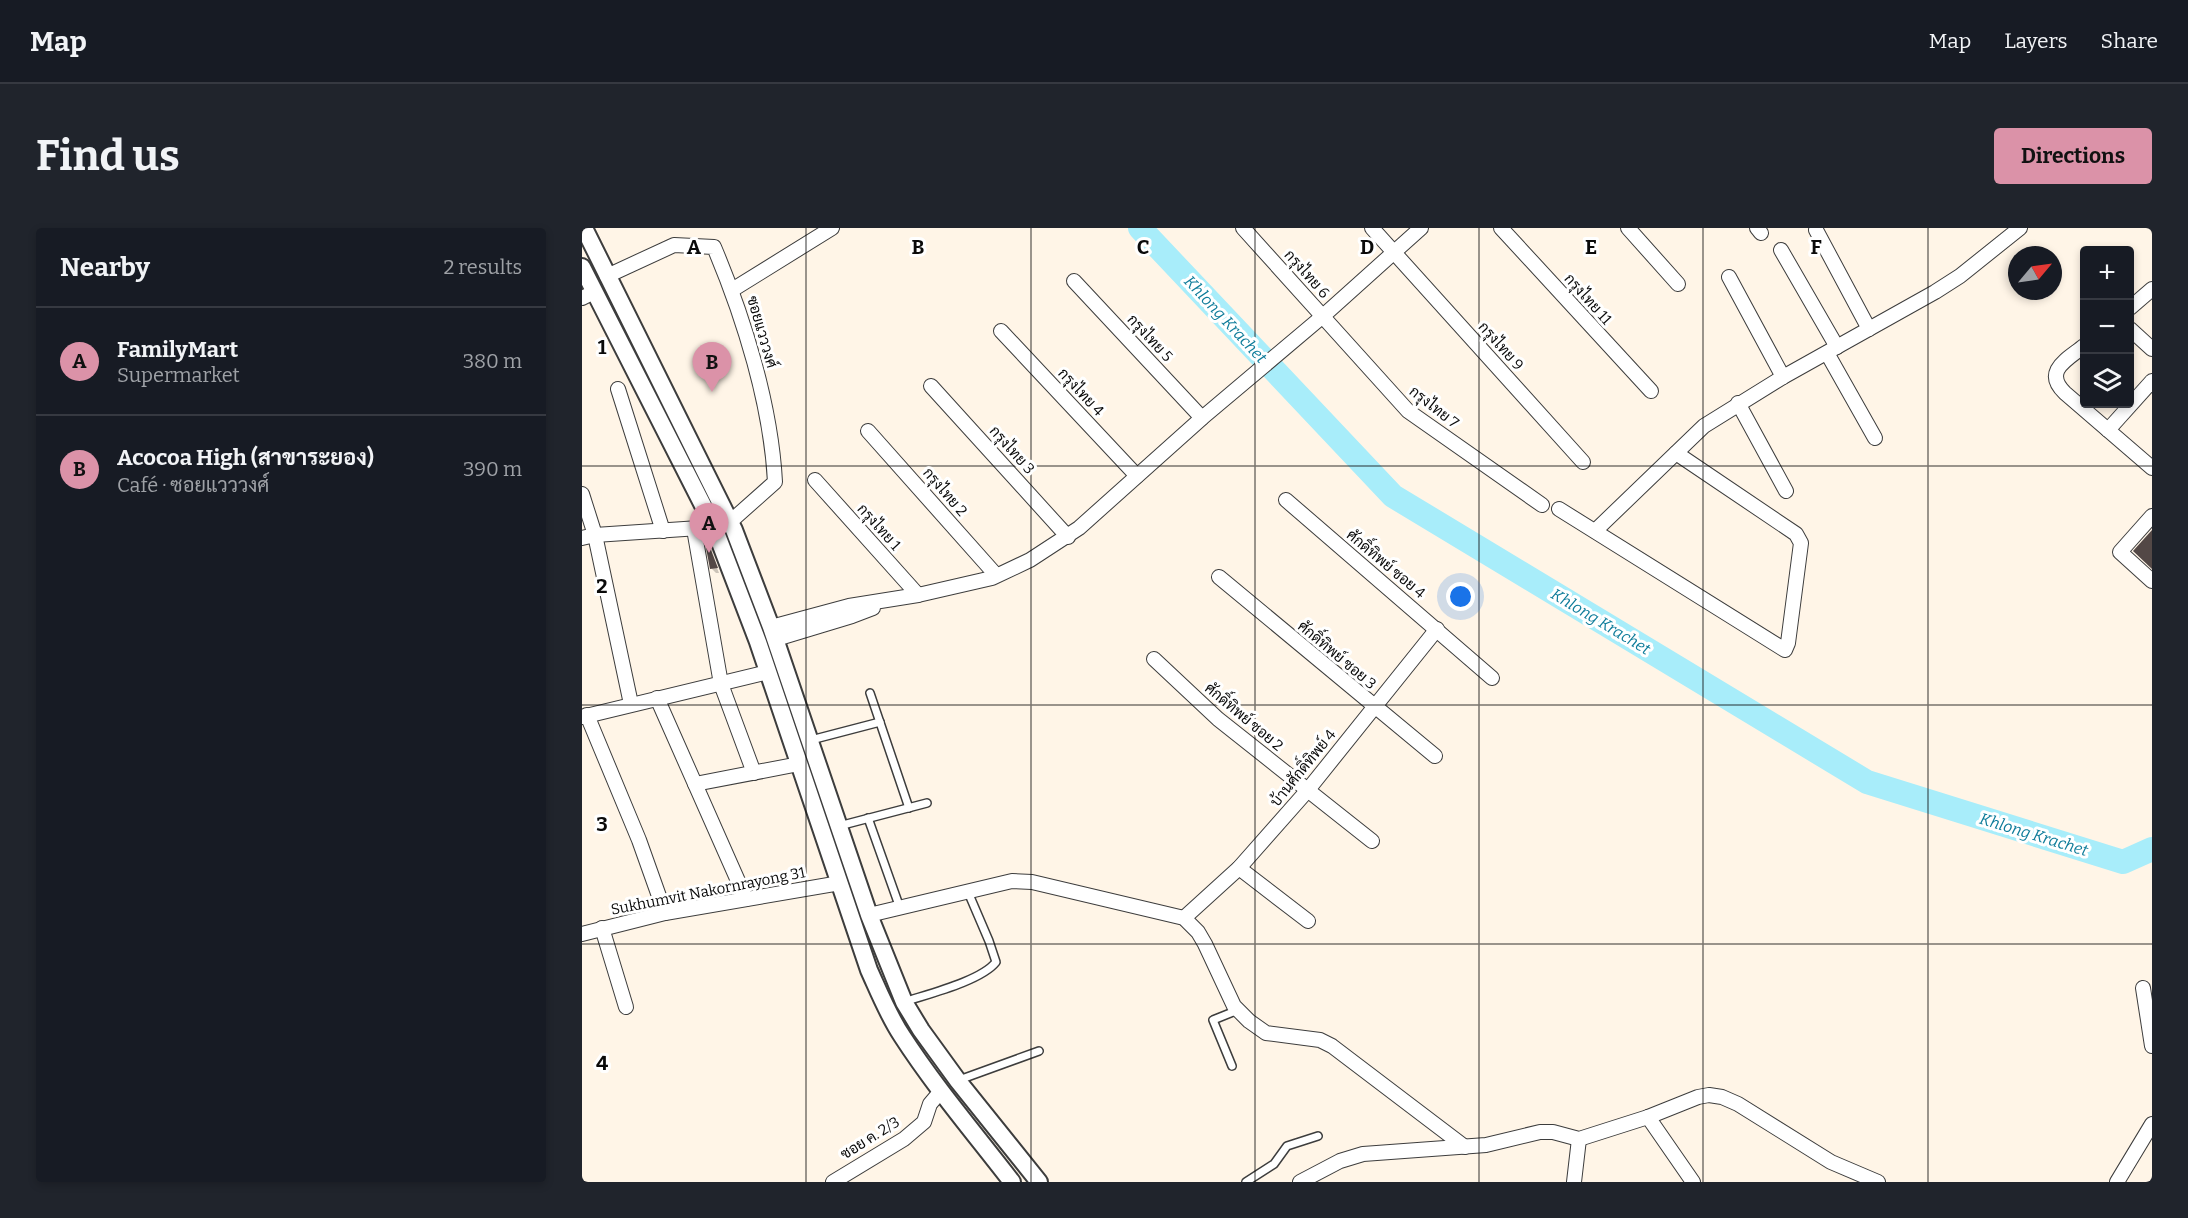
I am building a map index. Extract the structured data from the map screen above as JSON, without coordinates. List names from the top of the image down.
{
  "streets": {
    "street": [
      "กรุงไทย 6",
      "กรุงไทย 11",
      "ซอยแวววงศ์",
      "กรุงไทย 5",
      "กรุงไทย 9",
      "กรุงไทย 4",
      "กรุงไทย 7",
      "กรุงไทย 3",
      "กรุงไทย 2",
      "กรุงไทย 1",
      "ศักดิ์ทิพย์ ซอย 4",
      "ศักดิ์ทิพย์ ซอย 3",
      "ศักดิ์ทิพย์ ซอย 2",
      "บ้านศักดิ์ทิพย์ 4",
      "Sukhumvit Nakornrayong 31",
      "ซอย ค. 2/3"
    ]
  },
  "crossings": [
    ["กรุงไทย 6", "กรุงไทย 7"],
    ["ศักดิ์ทิพย์ ซอย 4", "บ้านศักดิ์ทิพย์ 4"],
    ["ศักดิ์ทิพย์ ซอย 3", "บ้านศักดิ์ทิพย์ 4"],
    ["ศักดิ์ทิพย์ ซอย 2", "บ้านศักดิ์ทิพย์ 4"]
  ],
  "water": ["Khlong Krachet"],
  "north": "top right",
  "page": {
    "header": "Map",
    "nav": ["Map", "Layers", "Share"],
    "buttons": "Directions",
    "title": "Find us",
    "heading": ["Nearby", "2 results"],
    "map_buttons": ["+", "−"],
    "list": [
      {
        "mark": "A",
        "name": "FamilyMart",
        "note": "Supermarket",
        "value": "380 m"
      },
      {
        "mark": "B",
        "name": "Acocoa High (สาขาระยอง)",
        "note": "Café · ซอยแวววงศ์",
        "value": "390 m"
      }
    ],
    "pins": ["B", "A"]
  },
  "grid": {
    "columns": [
      "A",
      "B",
      "C",
      "D",
      "E",
      "F"
    ],
    "rows": [
      "1",
      "2",
      "3",
      "4"
    ]
  }
}
